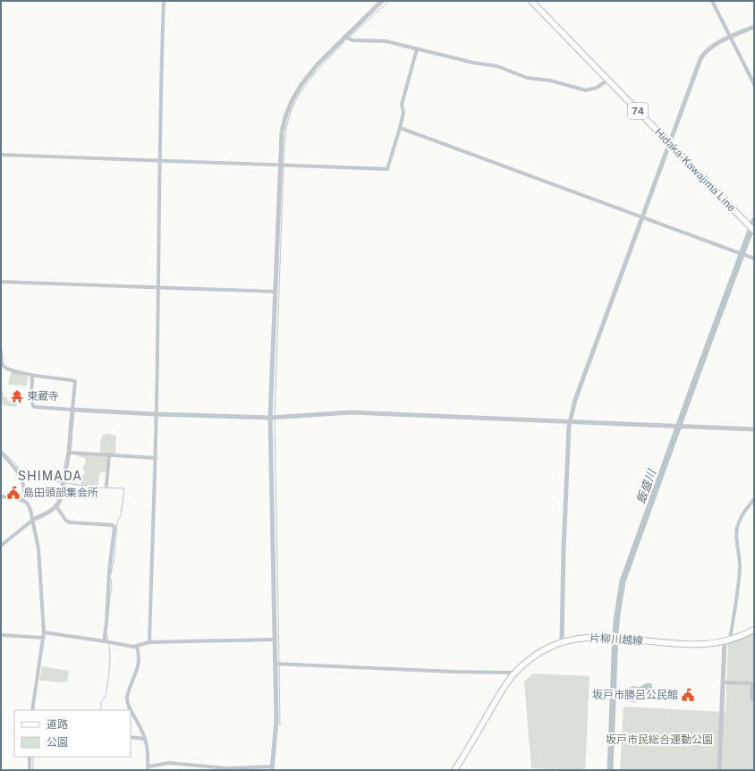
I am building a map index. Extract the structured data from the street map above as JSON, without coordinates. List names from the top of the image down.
{
  "streets": {
    "main road": ["74", "Hidaka-Kawajima Line", "片柳川越線"]
  },
  "districts": ["SHIMADA"],
  "water": ["飯盛川"],
  "parks": ["坂戸市民総合運動公園"],
  "places": {
    "temple": ["東蔵寺"],
    "public building": ["島田頭部集会所", "坂戸市勝呂公民館"]
  },
  "legend": ["道路", "公園"]
}
